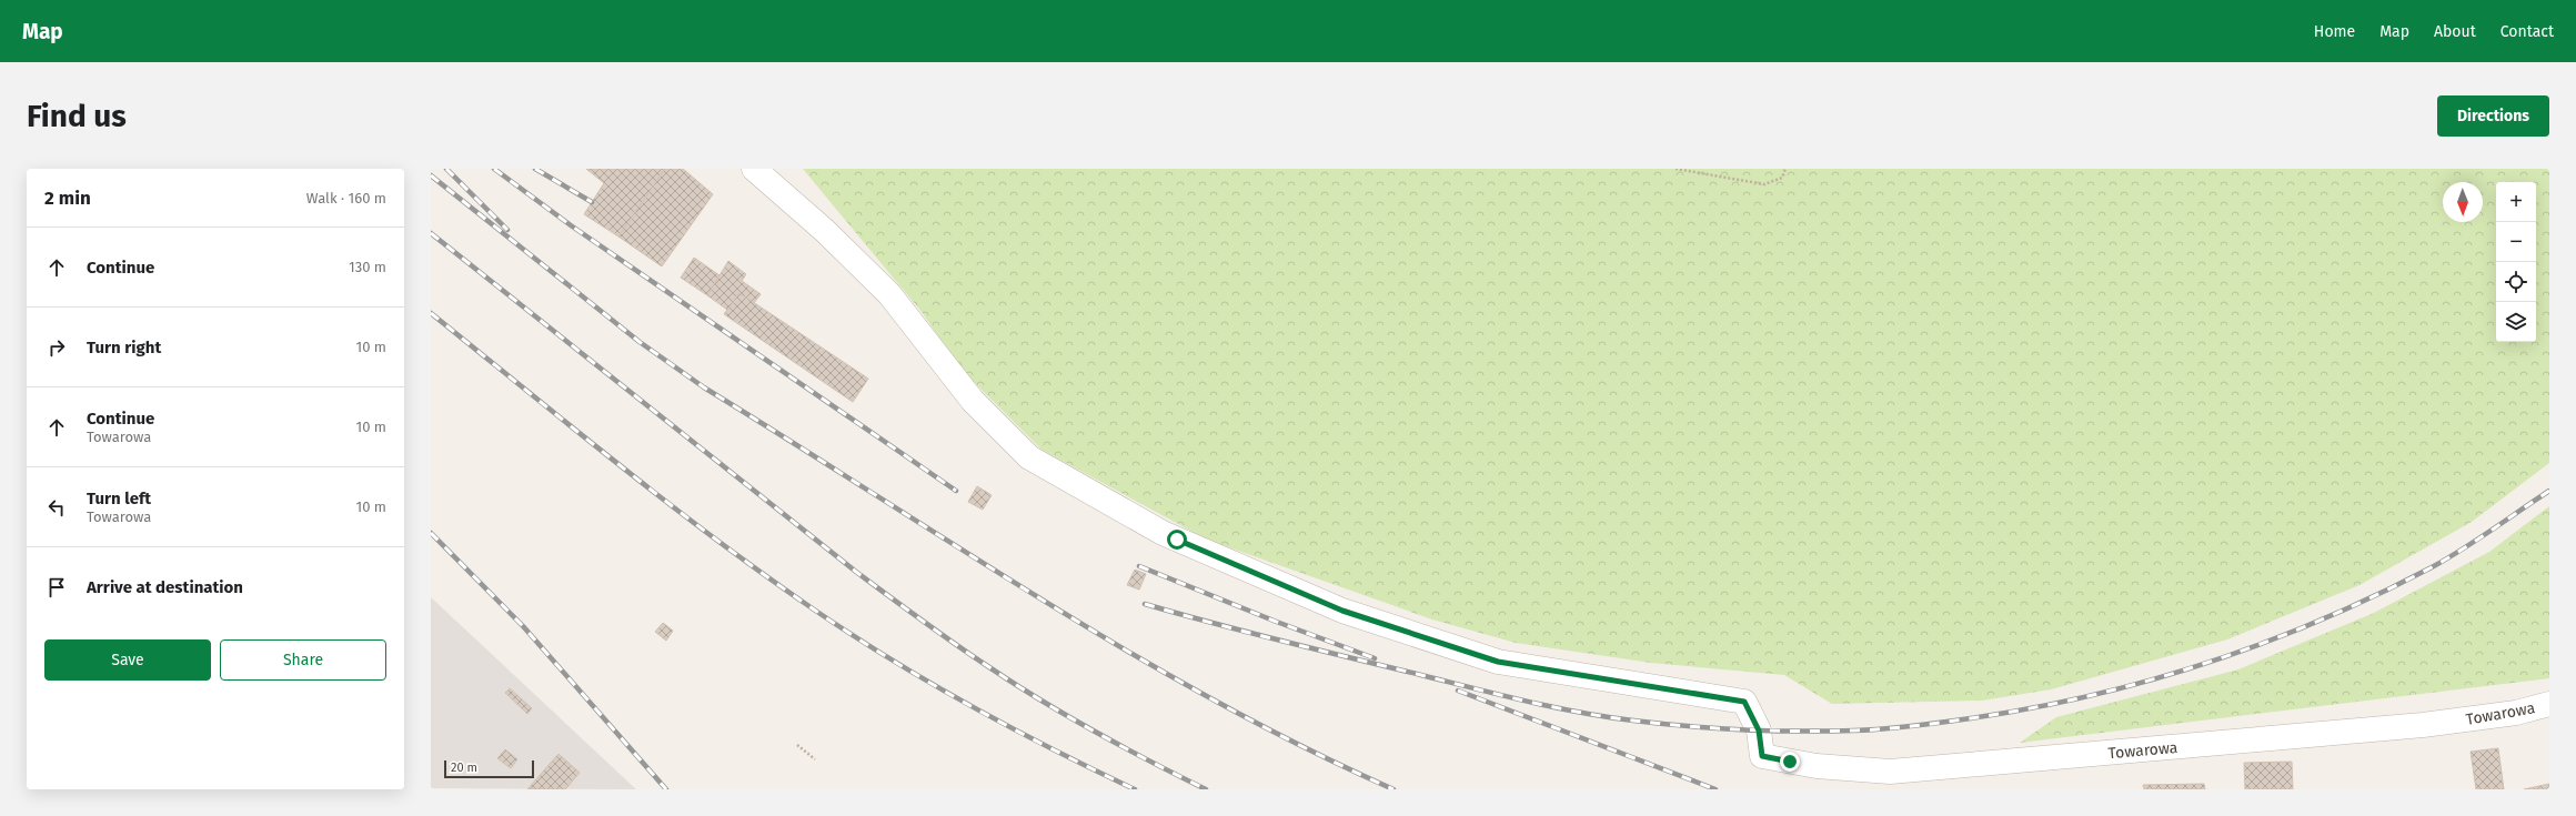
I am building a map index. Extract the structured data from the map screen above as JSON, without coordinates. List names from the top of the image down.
{
  "streets": {
    "street": ["Towarowa"]
  },
  "scale_bar": "20 m",
  "north": "bottom",
  "page": {
    "header": "Map",
    "nav": [
      "Home",
      "Map",
      "About",
      "Contact"
    ],
    "buttons": [
      "Directions",
      ["Save", "Share"]
    ],
    "title": "Find us",
    "heading": ["2 min", "Walk · 160 m"],
    "map_buttons": ["+", "−"],
    "list": [
      ["Continue", "130 m"],
      ["Turn right", "10 m"],
      ["Continue", "Towarowa", "10 m"],
      ["Turn left", "Towarowa", "10 m"],
      "Arrive at destination"
    ],
    "scale": "20 m"
  }
}
